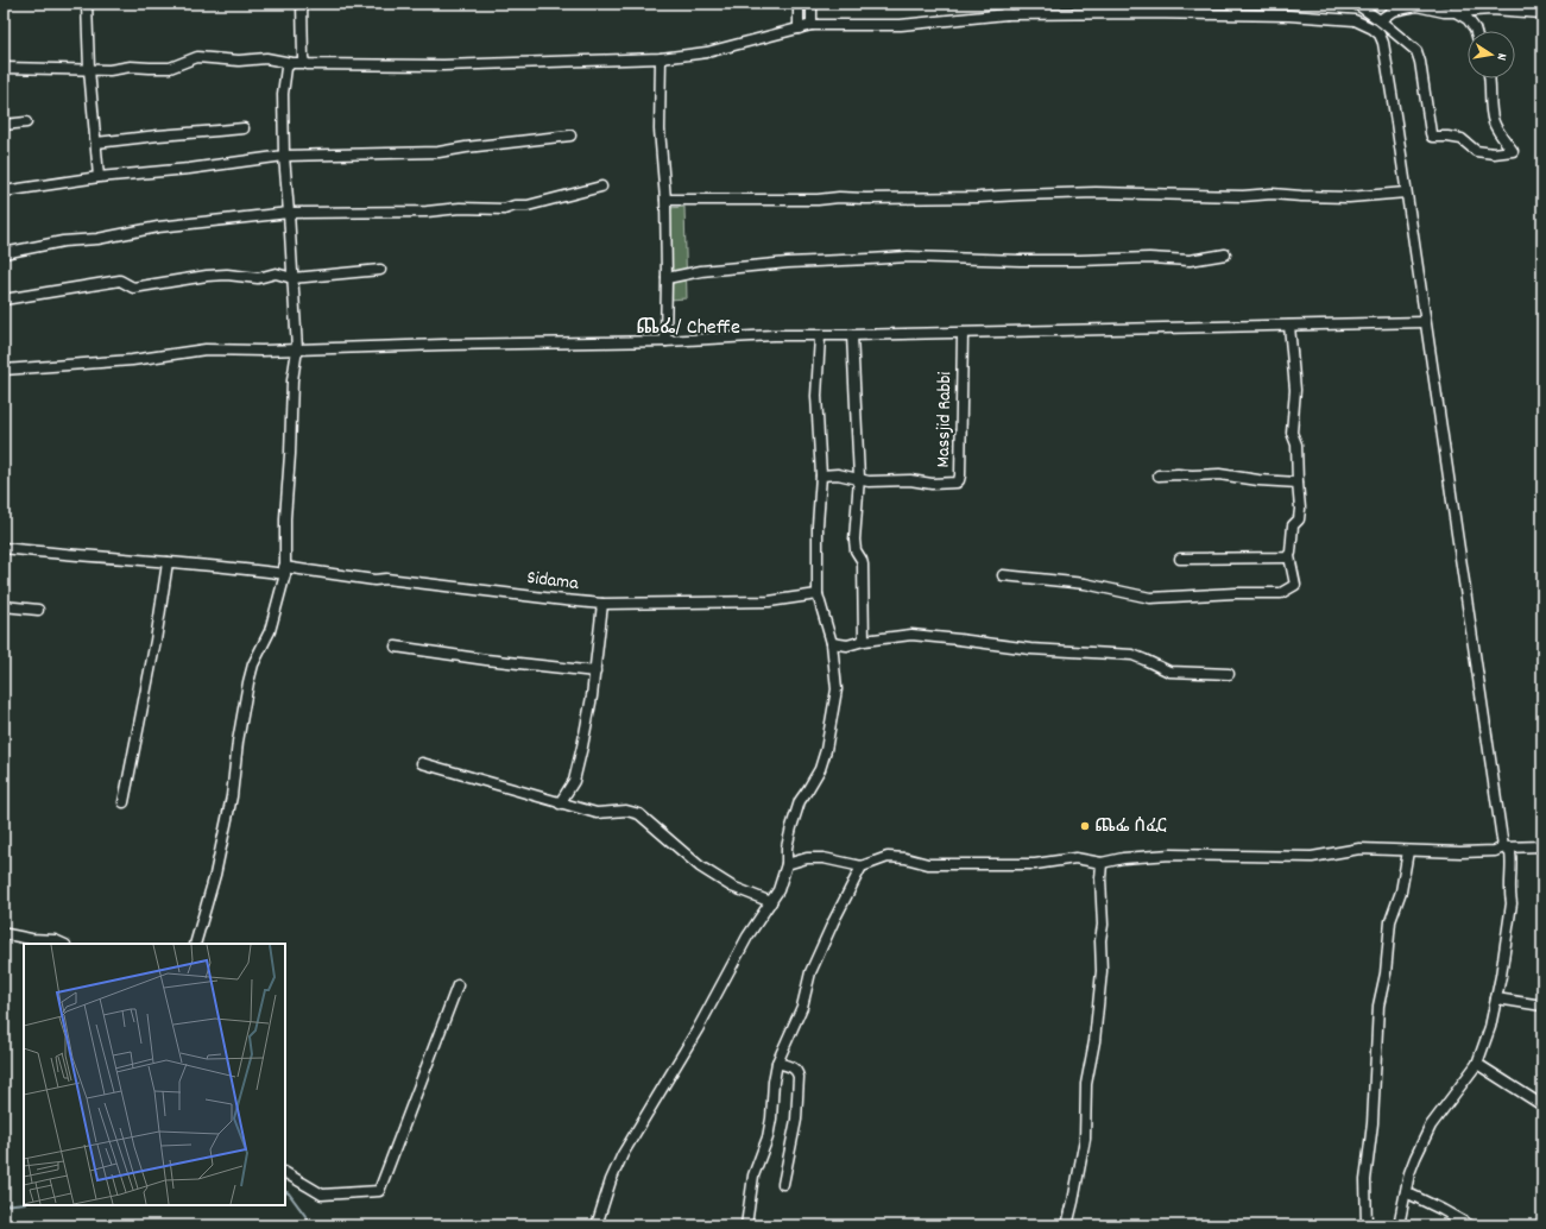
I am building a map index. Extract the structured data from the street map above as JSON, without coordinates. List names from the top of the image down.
{
  "streets": {
    "street": ["Massjid Rabbi", "Sidama"]
  },
  "districts": ["ጨፌ/ Cheffe"],
  "places": ["ጨፌ ሰፈር"],
  "north": "right"
}
